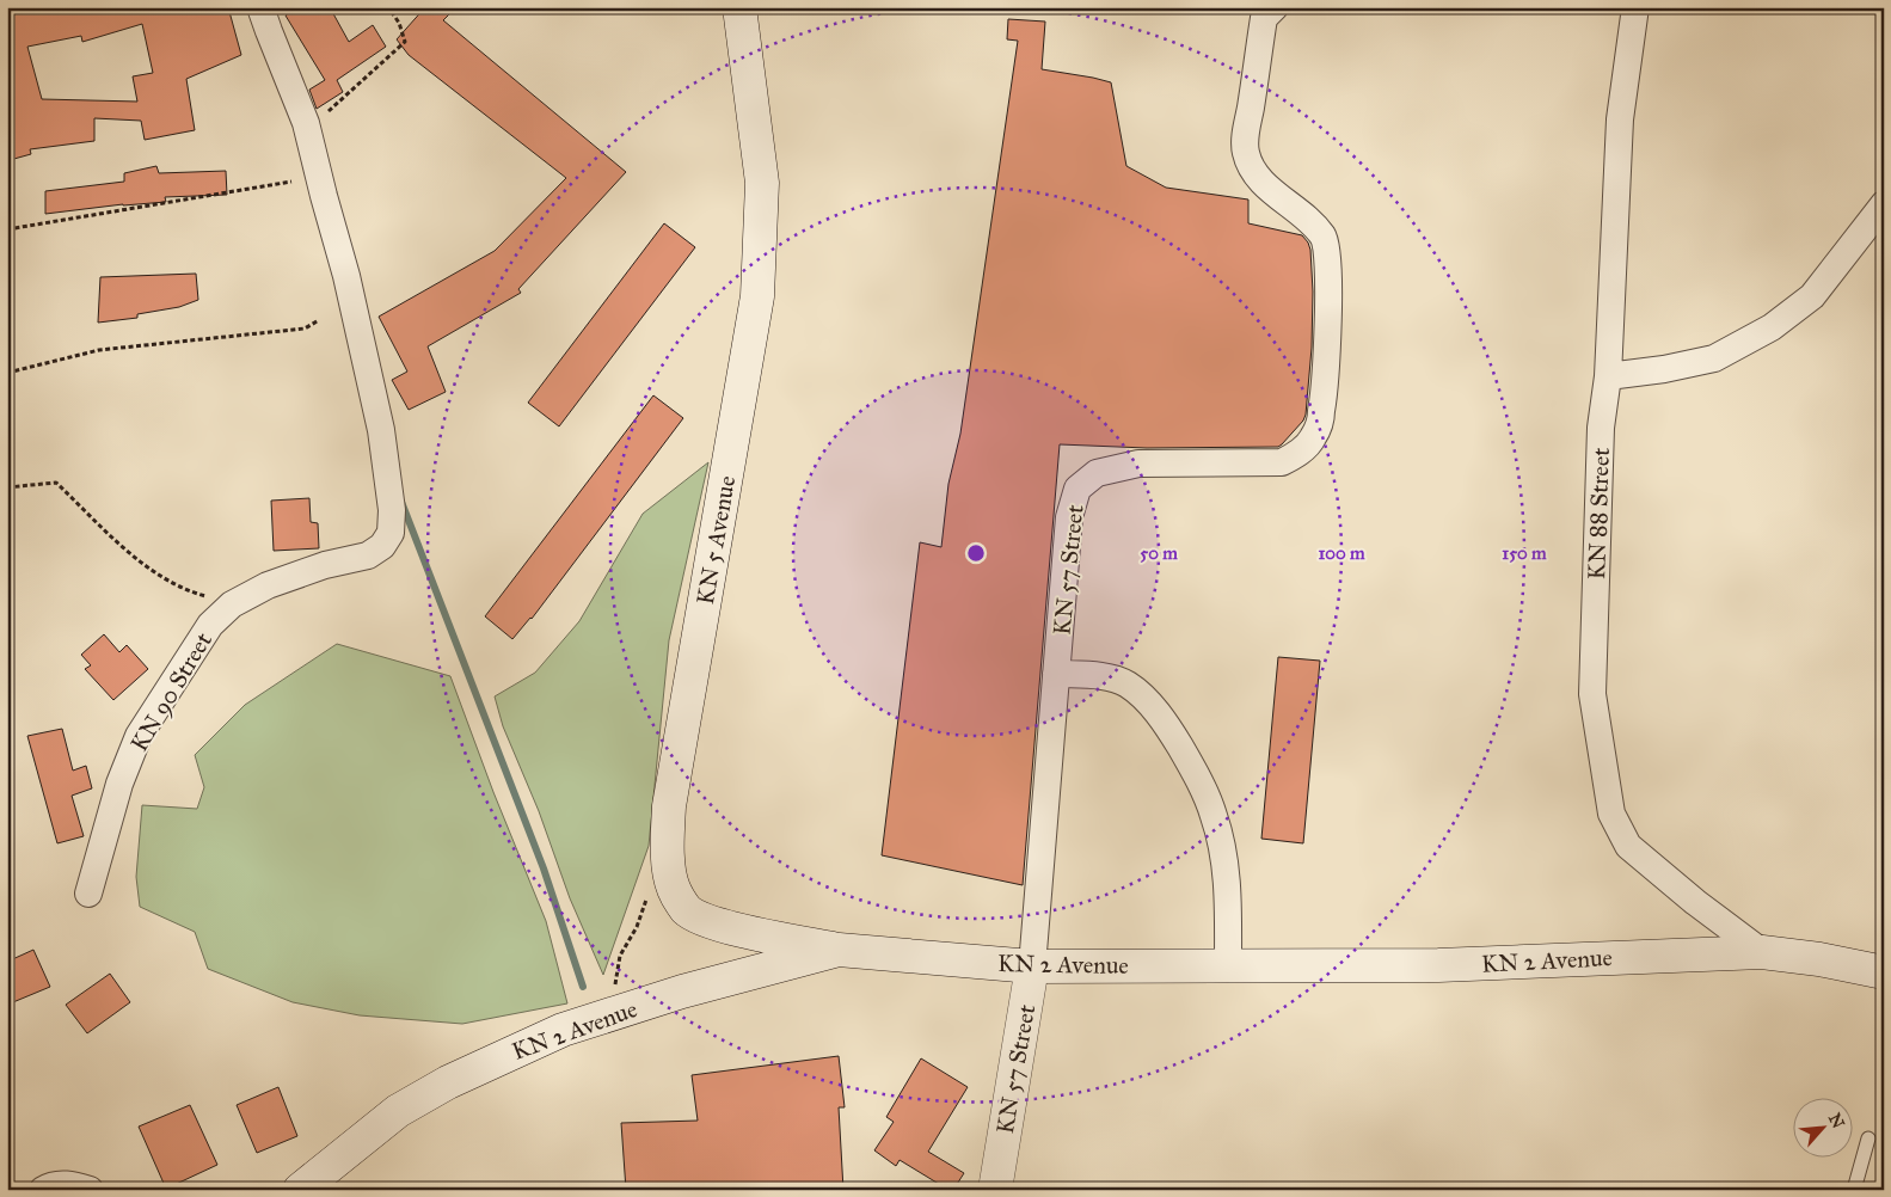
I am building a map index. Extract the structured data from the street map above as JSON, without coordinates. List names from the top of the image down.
{
  "streets": {
    "main road": ["KN 5 Avenue", "KN 57 Street", "KN 2 Avenue"],
    "street": ["KN 88 Street", "KN 90 Street"]
  },
  "crossings": [
    ["KN 88 Street", "KN 2 Avenue"],
    ["KN 5 Avenue", "KN 2 Avenue"],
    ["KN 57 Street", "KN 2 Avenue"]
  ],
  "north": "top right",
  "rings": ["50 m", "100 m", "150 m"]
}
